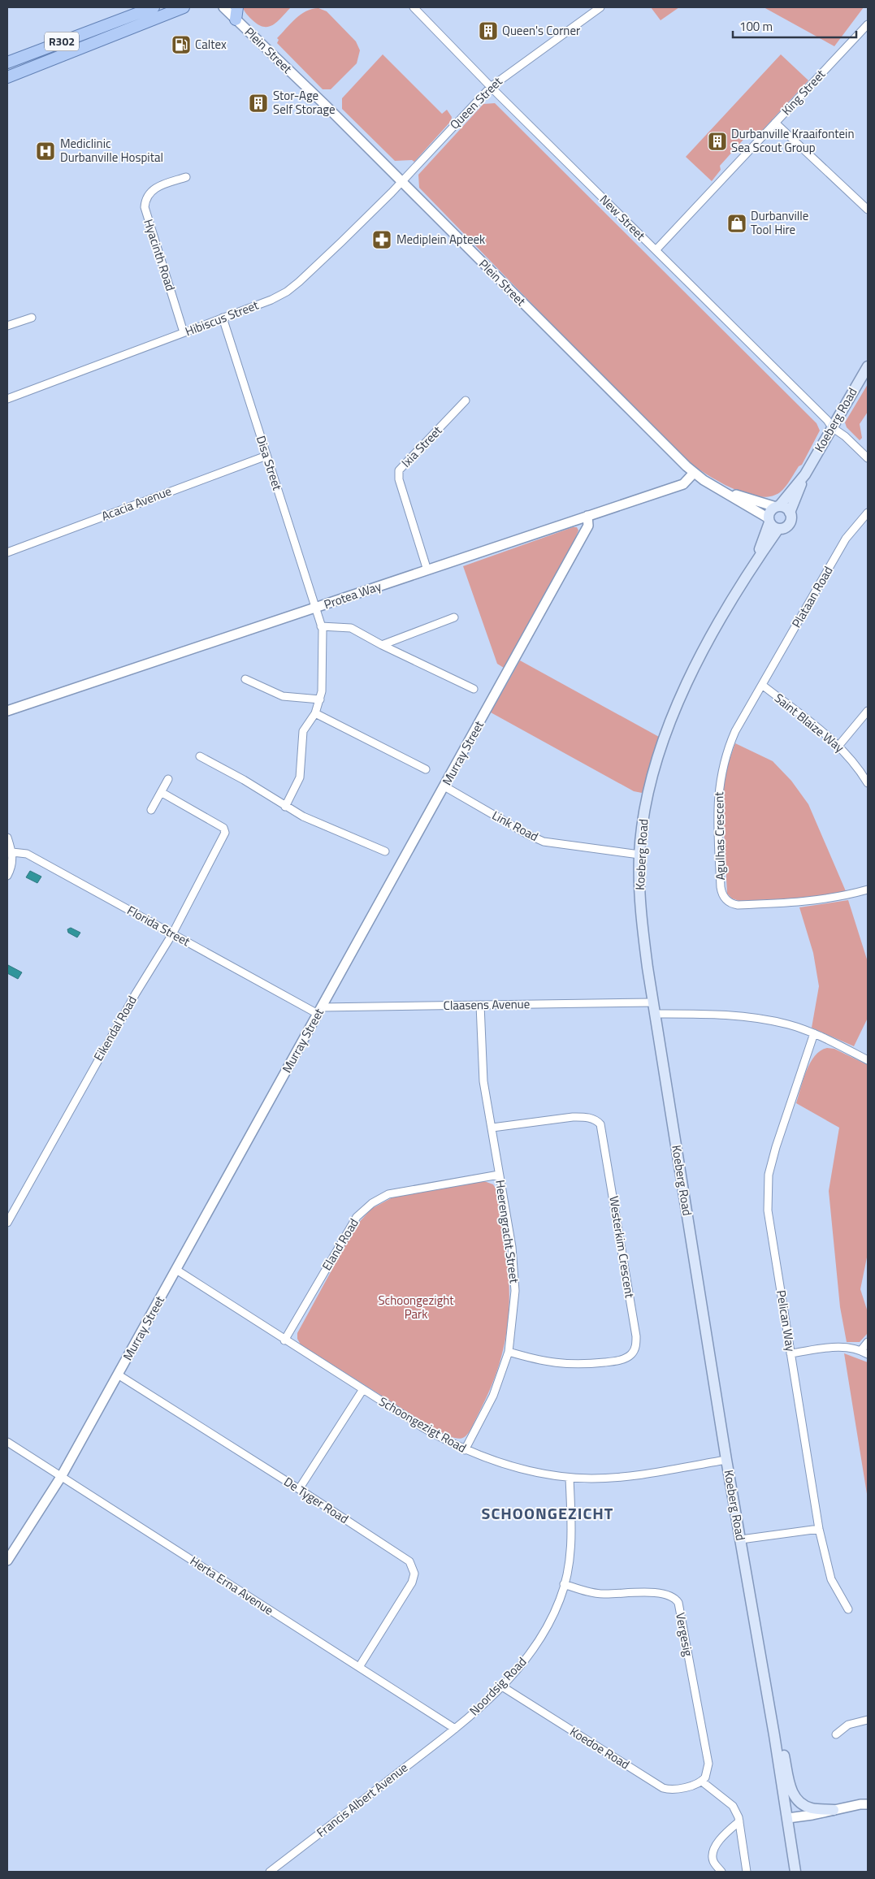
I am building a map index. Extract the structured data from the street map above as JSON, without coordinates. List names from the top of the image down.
{
  "streets": {
    "main road": ["R302", "Koeberg Road"],
    "street": [
      "Plein Street",
      "King Street",
      "Queen Street",
      "New Street",
      "Hyacinth Road",
      "Hibiscus Street",
      "Ixia Street",
      "Disa Street",
      "Acacia Avenue",
      "Protea Way",
      "Plataan Road",
      "Saint Blaize Way",
      "Murray Street",
      "Link Road",
      "Agulhas Crescent",
      "Florida Street",
      "Claasens Avenue",
      "Eikendal Road",
      "Heerengracht Street",
      "Eland Road",
      "Westerkim Crescent",
      "Pelican Way",
      "Schoongezigt Road",
      "De Tyger Road",
      "Herta Erna Avenue",
      "Vergesig",
      "Noordsig Road",
      "Koedoe Road",
      "Francis Albert Avenue"
    ]
  },
  "crossings": [
    ["Plein Street", "Queen Street"],
    ["Plein Street", "Hibiscus Street"],
    ["Plein Street", "Koeberg Road"],
    ["Plein Street", "Protea Way"],
    ["King Street", "New Street"],
    ["Queen Street", "New Street"],
    ["Queen Street", "Hibiscus Street"],
    ["New Street", "Koeberg Road"],
    ["Hyacinth Road", "Hibiscus Street"],
    ["Hibiscus Street", "Disa Street"],
    ["Koeberg Road", "Link Road"],
    ["Koeberg Road", "Claasens Avenue"],
    ["Koeberg Road", "Schoongezigt Road"],
    ["Ixia Street", "Protea Way"],
    ["Disa Street", "Acacia Avenue"],
    ["Disa Street", "Protea Way"],
    ["Protea Way", "Murray Street"],
    ["Plataan Road", "Saint Blaize Way"],
    ["Plataan Road", "Agulhas Crescent"],
    ["Saint Blaize Way", "Agulhas Crescent"],
    ["Murray Street", "Link Road"],
    ["Murray Street", "Florida Street"],
    ["Murray Street", "Claasens Avenue"],
    ["Murray Street", "Schoongezigt Road"],
    ["Murray Street", "De Tyger Road"],
    ["Murray Street", "Herta Erna Avenue"],
    ["Florida Street", "Claasens Avenue"],
    ["Florida Street", "Eikendal Road"],
    ["Claasens Avenue", "Heerengracht Street"],
    ["Heerengracht Street", "Eland Road"],
    ["Heerengracht Street", "Westerkim Crescent"],
    ["Heerengracht Street", "Schoongezigt Road"],
    ["Eland Road", "Schoongezigt Road"],
    ["Schoongezigt Road", "Noordsig Road"],
    ["De Tyger Road", "Herta Erna Avenue"],
    ["Herta Erna Avenue", "Noordsig Road"],
    ["Herta Erna Avenue", "Francis Albert Avenue"],
    ["Vergesig", "Noordsig Road"],
    ["Vergesig", "Koedoe Road"],
    ["Noordsig Road", "Koedoe Road"],
    ["Noordsig Road", "Francis Albert Avenue"]
  ],
  "districts": ["SCHOONGEZICHT"],
  "parks": ["Schoongezight Park"],
  "places": {
    "building": ["Queen's Corner", "Stor-Age Self Storage", "Durbanville Kraaifontein Sea Scout Group"],
    "fuel station": ["Caltex"],
    "hospital": ["Mediclinic Durbanville Hospital"],
    "shop": ["Durbanville Tool Hire"],
    "pharmacy": ["Mediplein Apteek"]
  },
  "scale_bar": "100 m"
}
